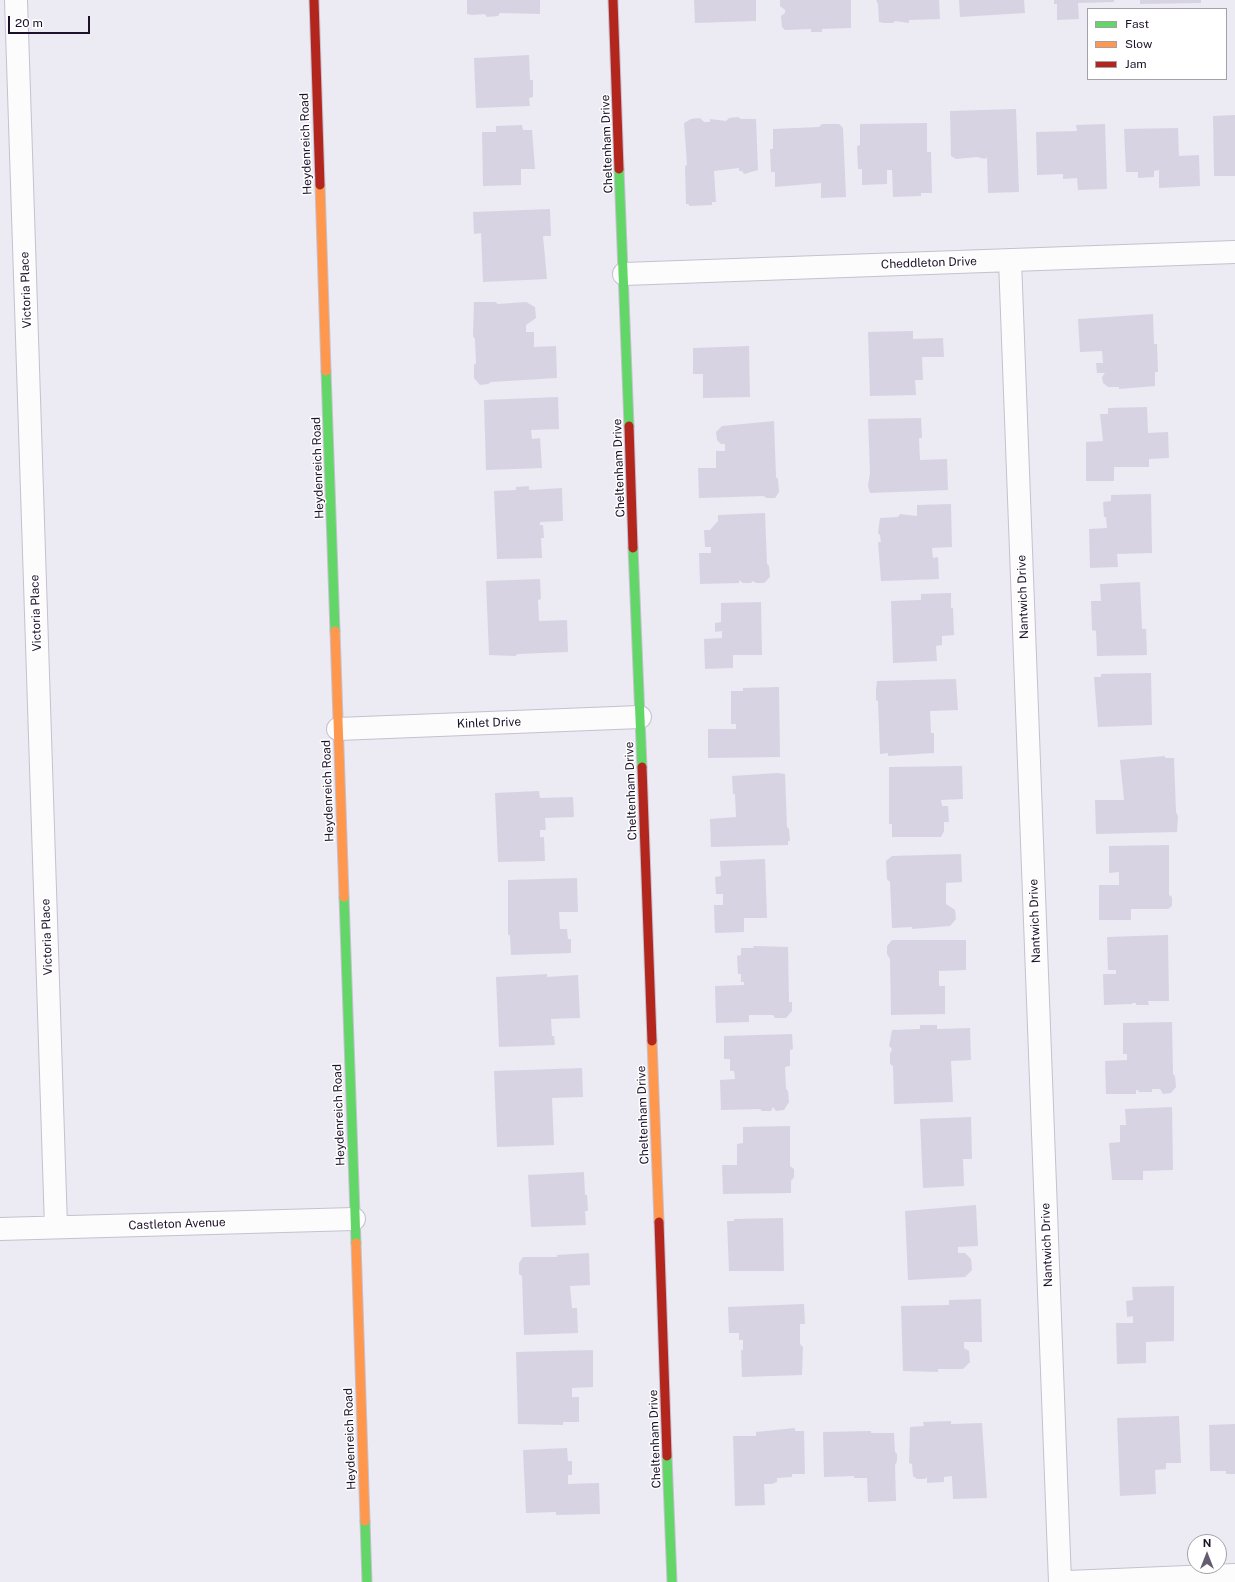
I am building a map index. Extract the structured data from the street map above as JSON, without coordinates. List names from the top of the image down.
{
  "streets": {
    "street": [
      "Heydenreich Road",
      "Cheltenham Drive",
      "Cheddleton Drive",
      "Victoria Place",
      "Nantwich Drive",
      "Kinlet Drive",
      "Castleton Avenue"
    ]
  },
  "crossings": [
    ["Heydenreich Road", "Kinlet Drive"],
    ["Heydenreich Road", "Castleton Avenue"],
    ["Cheltenham Drive", "Cheddleton Drive"],
    ["Cheltenham Drive", "Kinlet Drive"],
    ["Cheddleton Drive", "Nantwich Drive"],
    ["Victoria Place", "Castleton Avenue"]
  ],
  "legend": ["Fast", "Slow", "Jam"],
  "scale_bar": "20 m",
  "north": "top"
}
